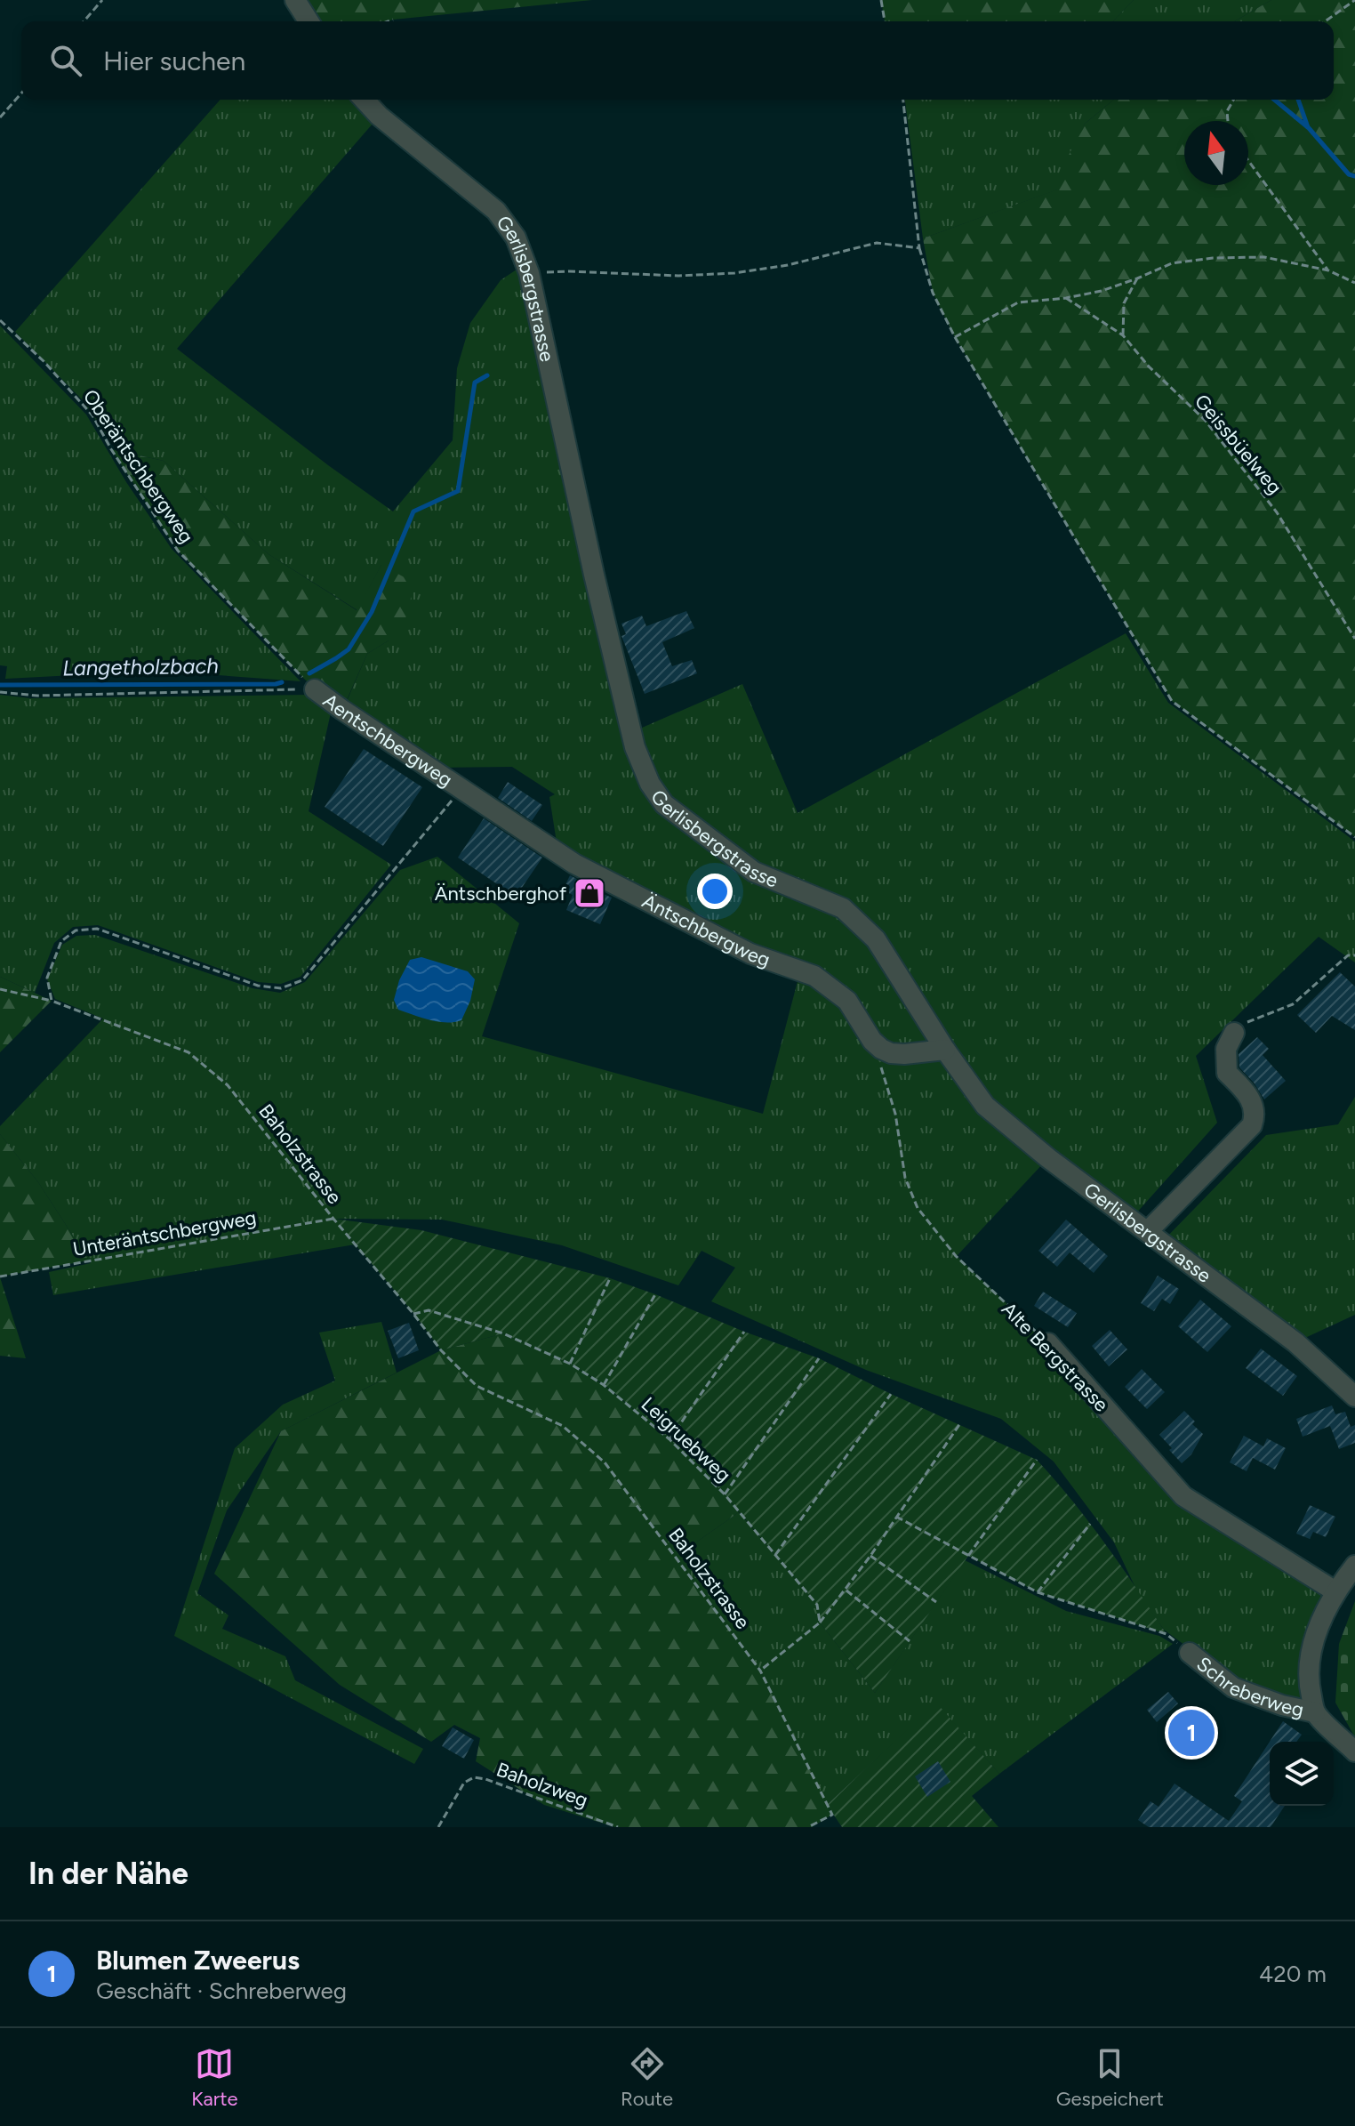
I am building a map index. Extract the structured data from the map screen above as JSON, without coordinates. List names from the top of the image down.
{
  "streets": {
    "street": [
      "Gerlisbergstrasse",
      "Aentschbergweg",
      "Äntschbergweg",
      "Alte Bergstrasse",
      "Schreberweg"
    ],
    "path": [
      "Geissbüelweg",
      "Oberäntschbergweg",
      "Baholzstrasse",
      "Unteräntschbergweg",
      "Leigruebweg",
      "Baholzweg"
    ]
  },
  "crossings": [
    ["Oberäntschbergweg", "Aentschbergweg"],
    ["Aentschbergweg", "Äntschbergweg"],
    ["Äntschbergweg", "Alte Bergstrasse"],
    ["Baholzstrasse", "Unteräntschbergweg"],
    ["Baholzstrasse", "Leigruebweg"]
  ],
  "water": ["Langetholzbach"],
  "places": {
    "shop": ["Äntschberghof"]
  },
  "north": "top",
  "page": {
    "search": "Hier suchen",
    "pins": "1",
    "heading": "In der Nähe",
    "list": [
      {
        "mark": "1",
        "name": "Blumen Zweerus",
        "note": "Geschäft · Schreberweg",
        "value": "420 m"
      }
    ],
    "nav": ["Karte", "Route", "Gespeichert"]
  }
}
